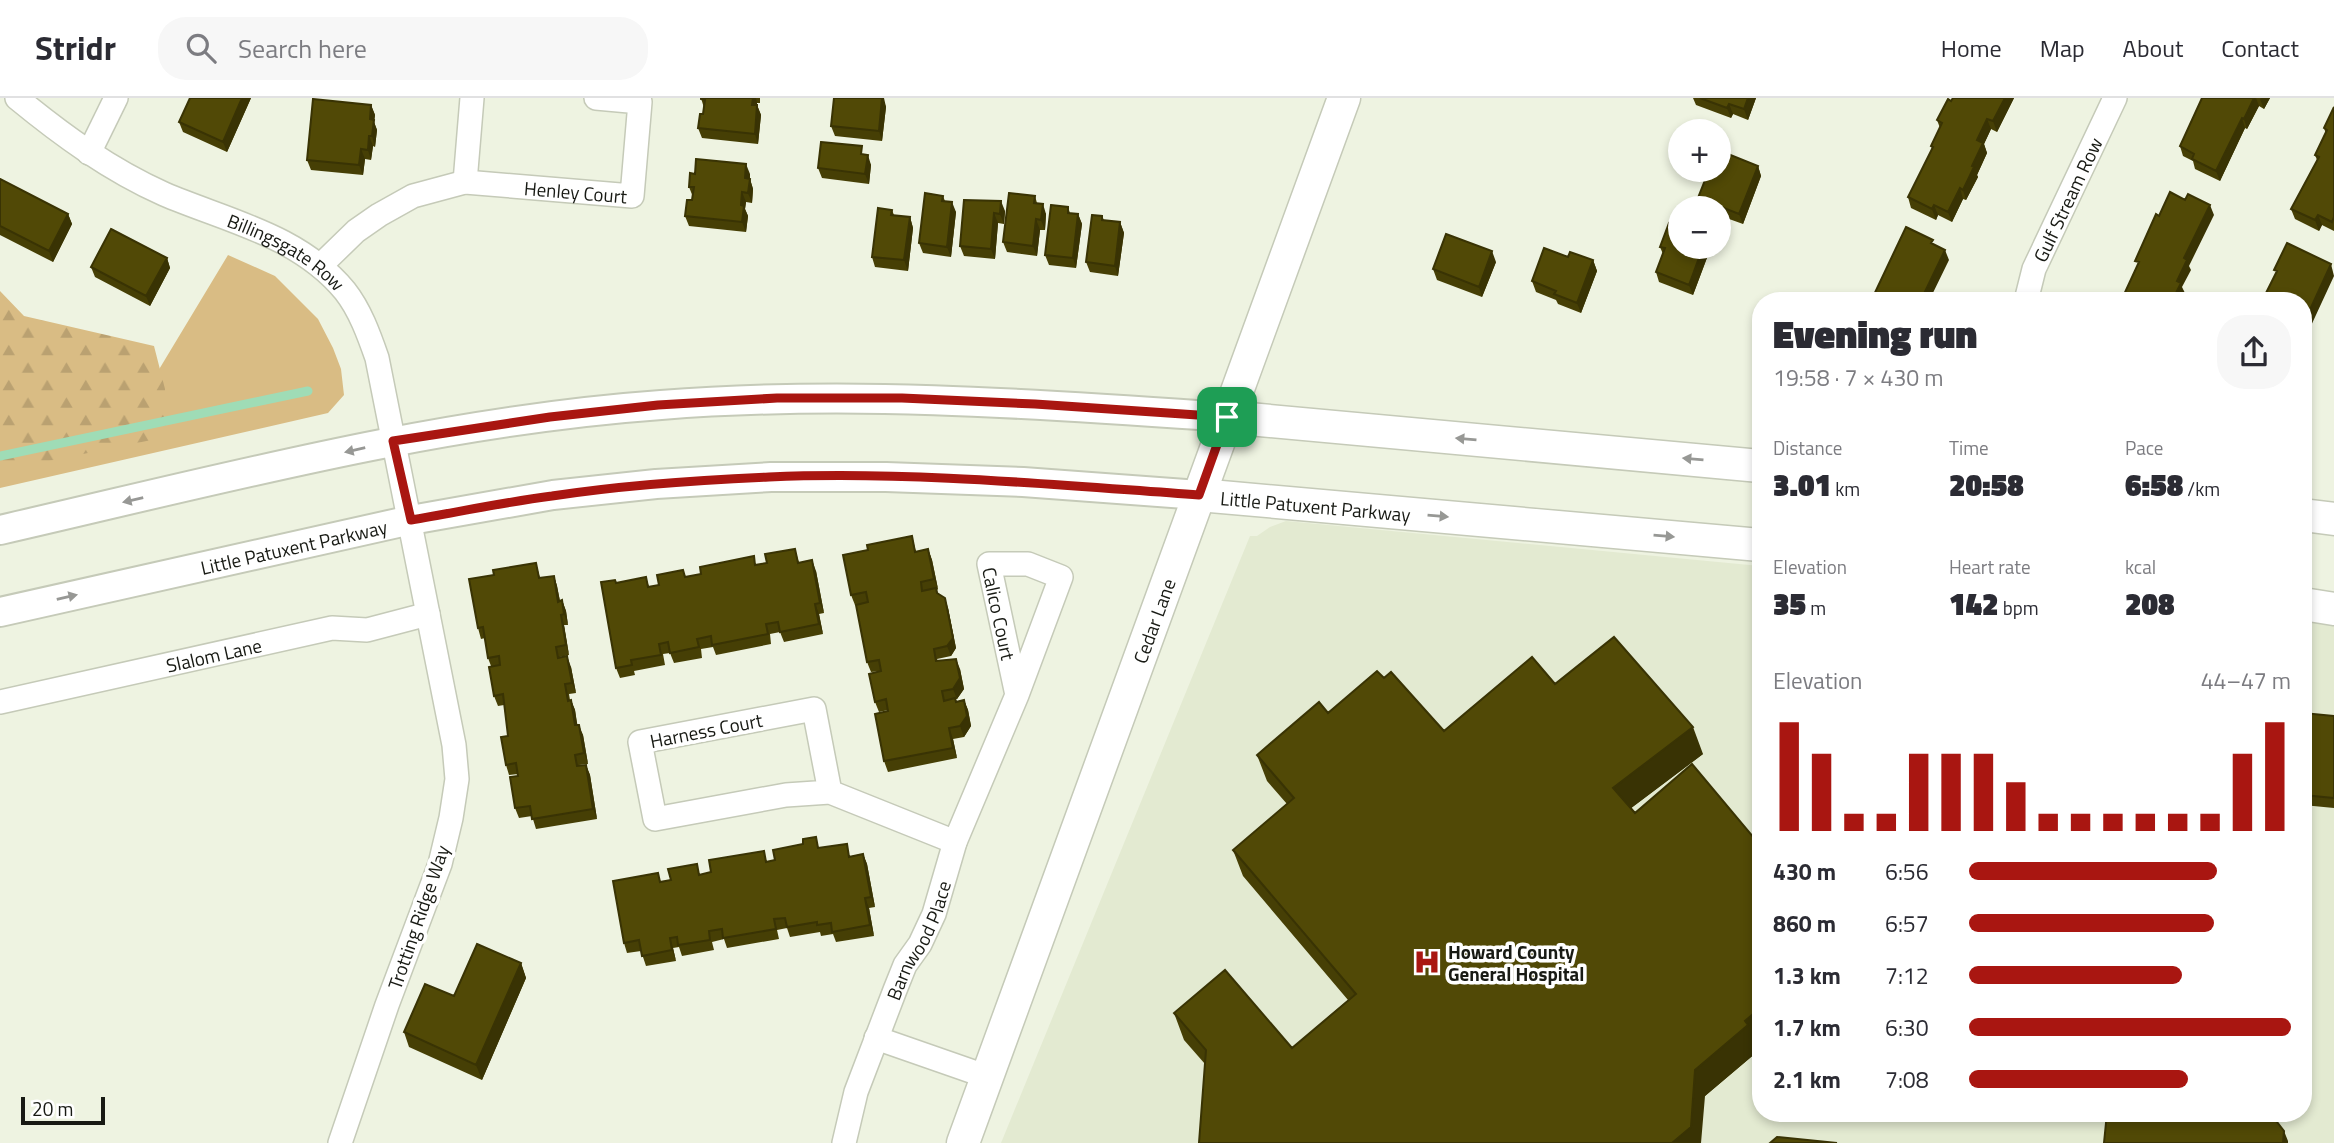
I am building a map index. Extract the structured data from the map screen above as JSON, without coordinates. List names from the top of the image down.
{
  "streets": {
    "main road": ["Little Patuxent Parkway", "Cedar Lane"],
    "street": [
      "Henley Court",
      "Gulf Stream Row",
      "Billingsgate Row",
      "Calico Court",
      "Slalom Lane",
      "Harness Court",
      "Trotting Ridge Way",
      "Barnwood Place"
    ]
  },
  "crossings": [
    ["Henley Court", "Billingsgate Row"],
    ["Billingsgate Row", "Little Patuxent Parkway"],
    ["Billingsgate Row", "Trotting Ridge Way"],
    ["Little Patuxent Parkway", "Cedar Lane"],
    ["Little Patuxent Parkway", "Trotting Ridge Way"],
    ["Calico Court", "Harness Court"],
    ["Calico Court", "Barnwood Place"],
    ["Slalom Lane", "Trotting Ridge Way"],
    ["Harness Court", "Barnwood Place"]
  ],
  "places": {
    "hospital": ["Howard County General Hospital"]
  },
  "scale_bar": "20 m",
  "page": {
    "header": "Stridr",
    "search": "Search here",
    "nav": [
      "Home",
      "Map",
      "About",
      "Contact"
    ],
    "map_buttons": ["+", "−"],
    "heading": ["Evening run", "19:58 · 7 × 430 m"],
    "stats": [
      ["Distance", "3.01 km"],
      ["Time", "20:58"],
      ["Pace", "6:58 /km"],
      ["Elevation", "35 m"],
      ["Heart rate", "142 bpm"],
      ["kcal", "208"]
    ],
    "chart": ["Elevation", "44–47 m"],
    "list": [
      {
        "name": "430 m",
        "note": "6:56"
      },
      {
        "name": "860 m",
        "note": "6:57"
      },
      {
        "name": "1.3 km",
        "note": "7:12"
      },
      {
        "name": "1.7 km",
        "note": "6:30"
      },
      {
        "name": "2.1 km",
        "note": "7:08"
      }
    ],
    "scale": "20 m"
  }
}
